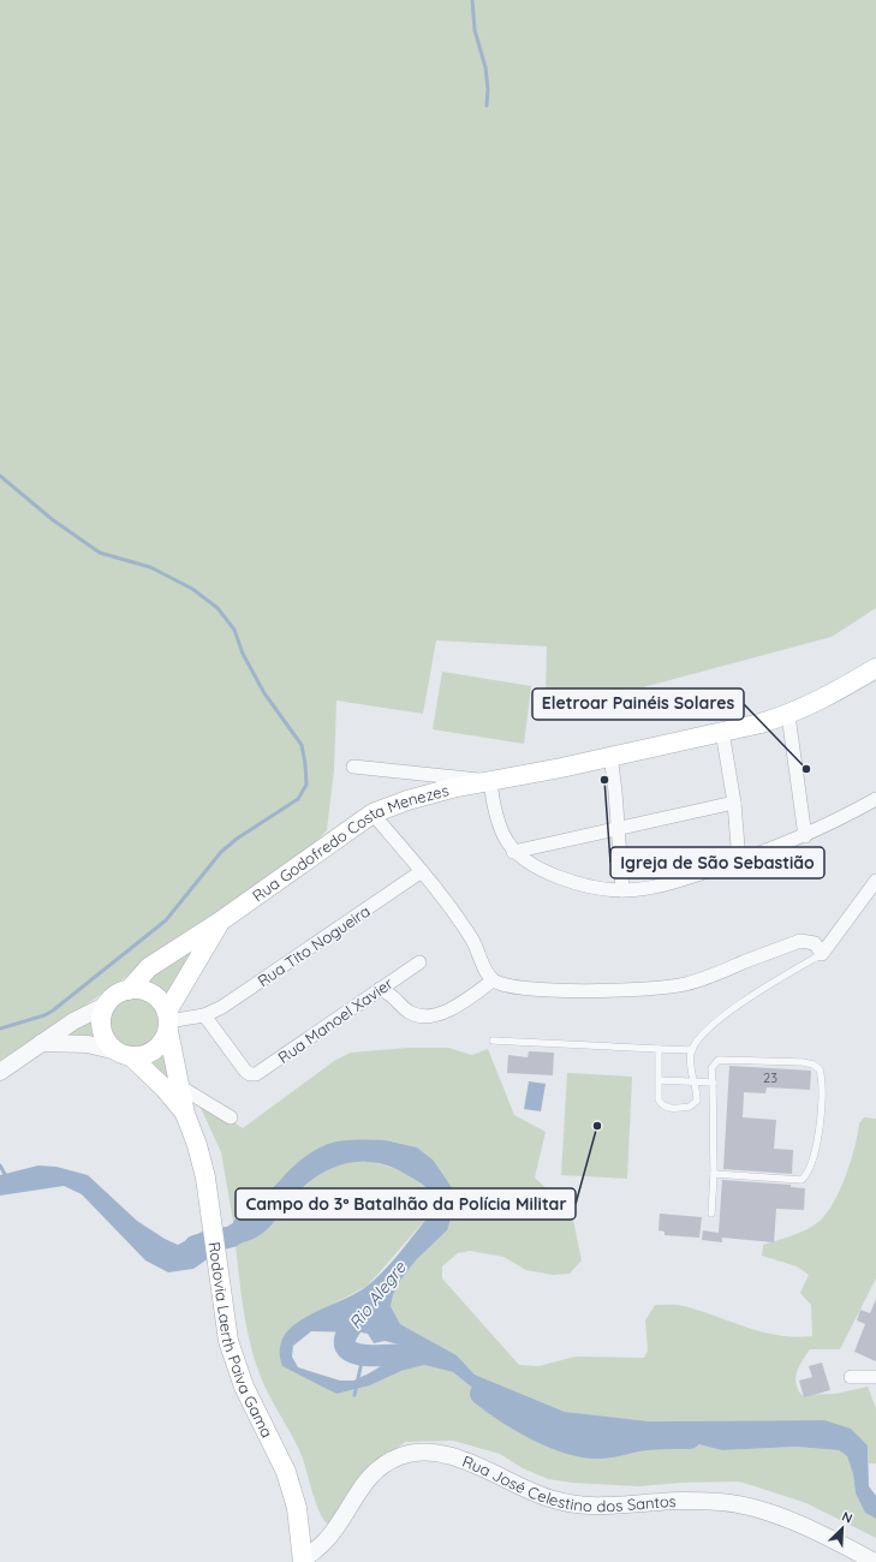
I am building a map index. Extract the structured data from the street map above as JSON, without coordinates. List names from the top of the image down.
{
  "streets": {
    "main road": ["Rua Godofredo Costa Menezes", "Rodovia Laerth Paiva Gama"],
    "street": ["Rua Tito Nogueira", "Rua Manoel Xavier", "Rua José Celestino dos Santos"]
  },
  "crossings": [
    ["Rua Godofredo Costa Menezes", "Rua Tito Nogueira"],
    ["Rua Godofredo Costa Menezes", "Rodovia Laerth Paiva Gama"],
    ["Rua Tito Nogueira", "Rua Manoel Xavier"],
    ["Rua Tito Nogueira", "Rodovia Laerth Paiva Gama"],
    ["Rodovia Laerth Paiva Gama", "Rua José Celestino dos Santos"]
  ],
  "water": ["Rio Alegre"],
  "places": ["Eletroar Painéis Solares", "Igreja de São Sebastião", "Campo do 3º Batalhão da Polícia Militar"],
  "house_numbers": ["23"],
  "north": "top right"
}
